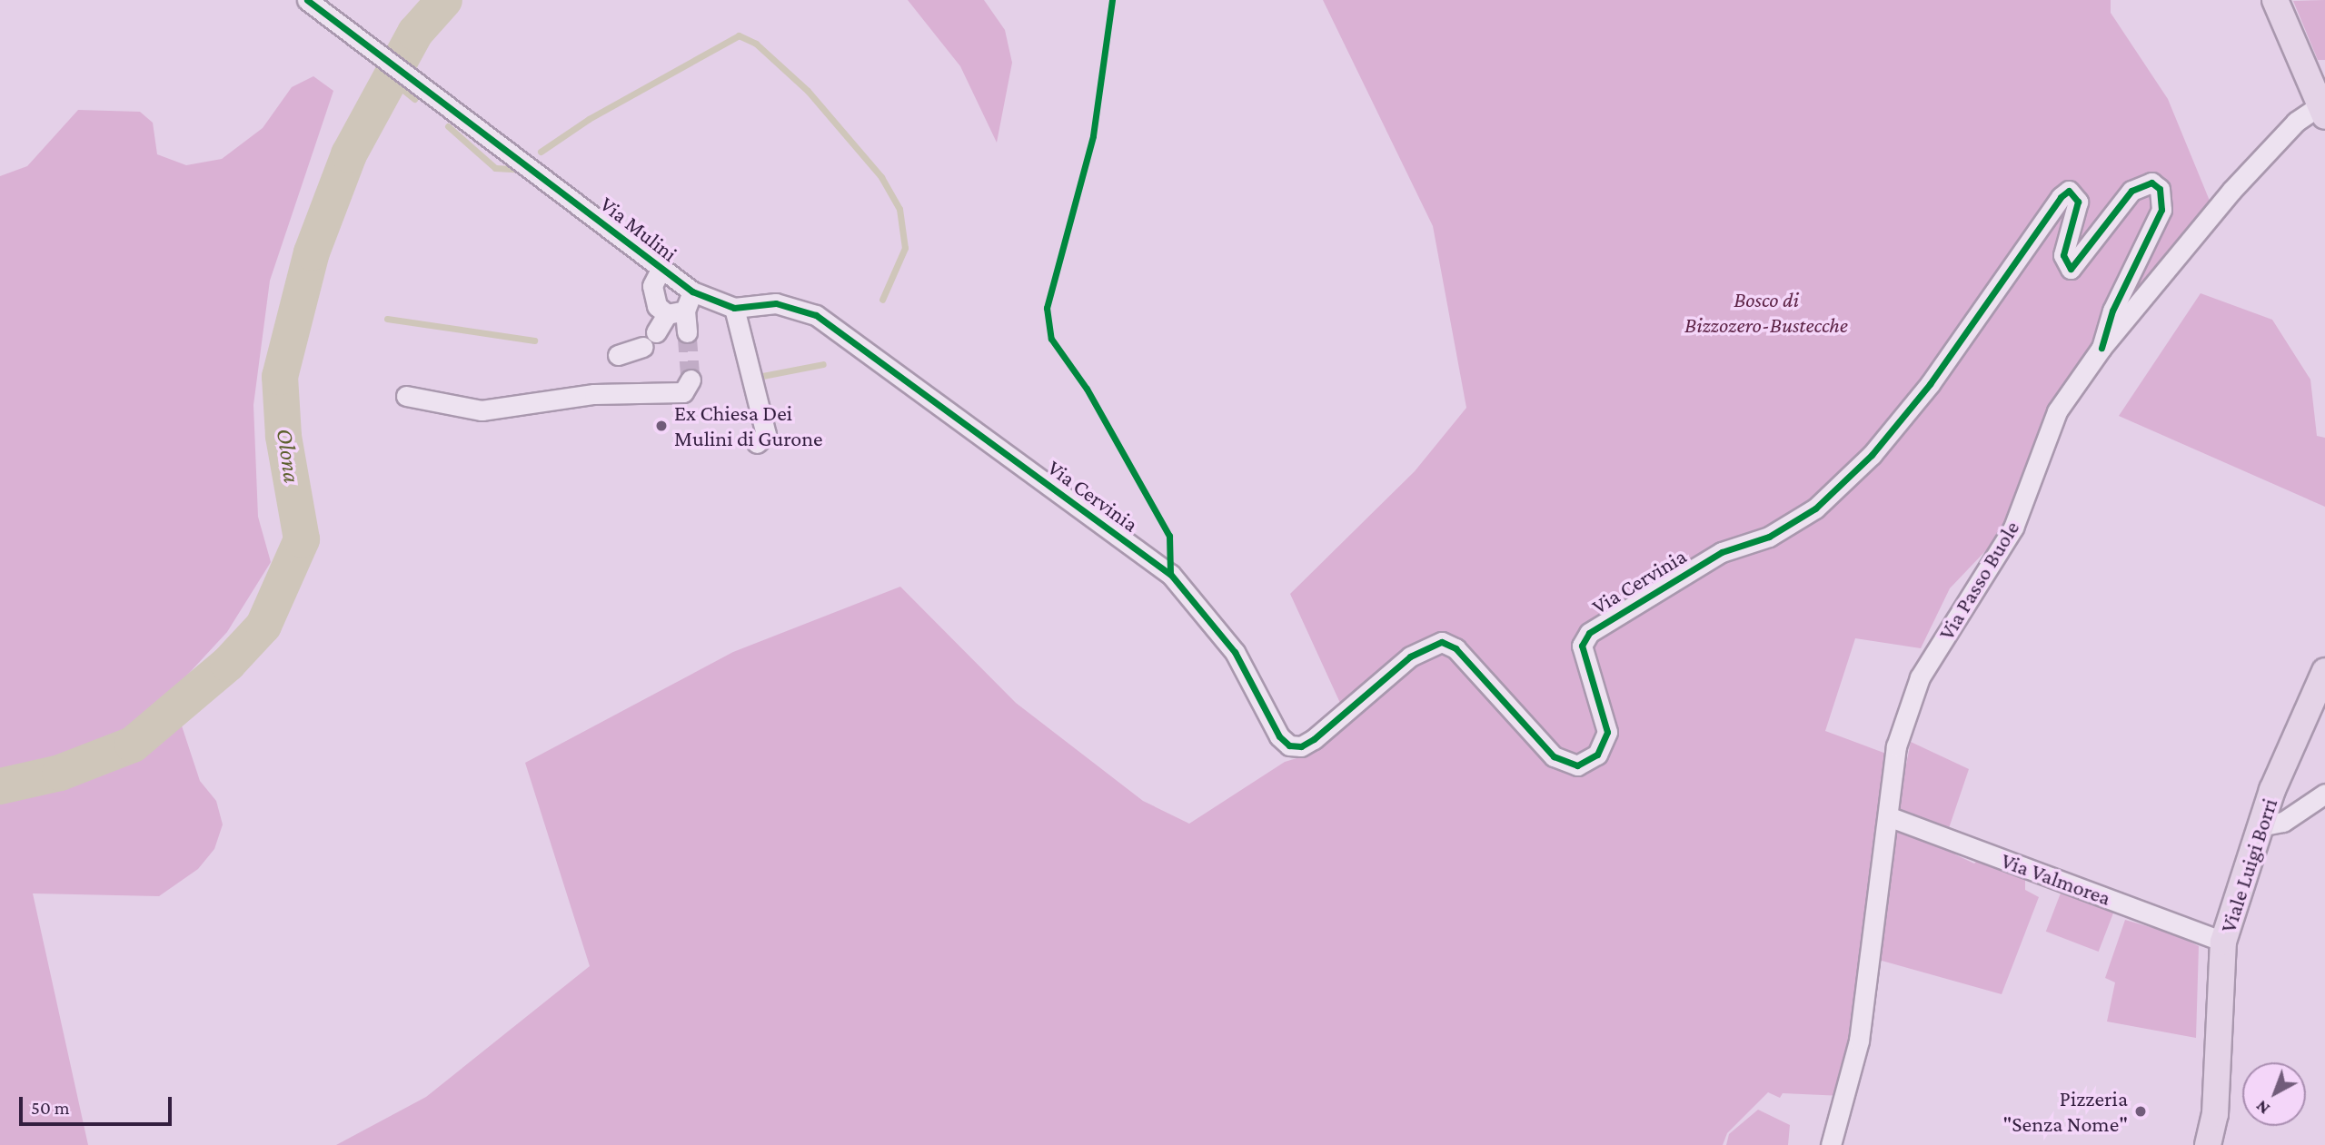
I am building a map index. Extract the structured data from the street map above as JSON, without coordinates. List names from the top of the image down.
{
  "streets": {
    "main road": ["Viale Luigi Borri"],
    "street": [
      "Via Mulini",
      "Via Cervinia",
      "Via Passo Buole",
      "Via Valmorea"
    ]
  },
  "crossings": [
    ["Via Mulini", "Via Cervinia"],
    ["Via Cervinia", "Via Passo Buole"],
    ["Via Passo Buole", "Via Valmorea"],
    ["Viale Luigi Borri", "Via Valmorea"]
  ],
  "water": ["Olona"],
  "parks": ["Bosco di Bizzozero-Bustecche"],
  "places": ["Ex Chiesa Dei Mulini di Gurone", "Pizzeria \"Senza Nome\""],
  "scale_bar": "50 m",
  "north": "bottom left"
}
